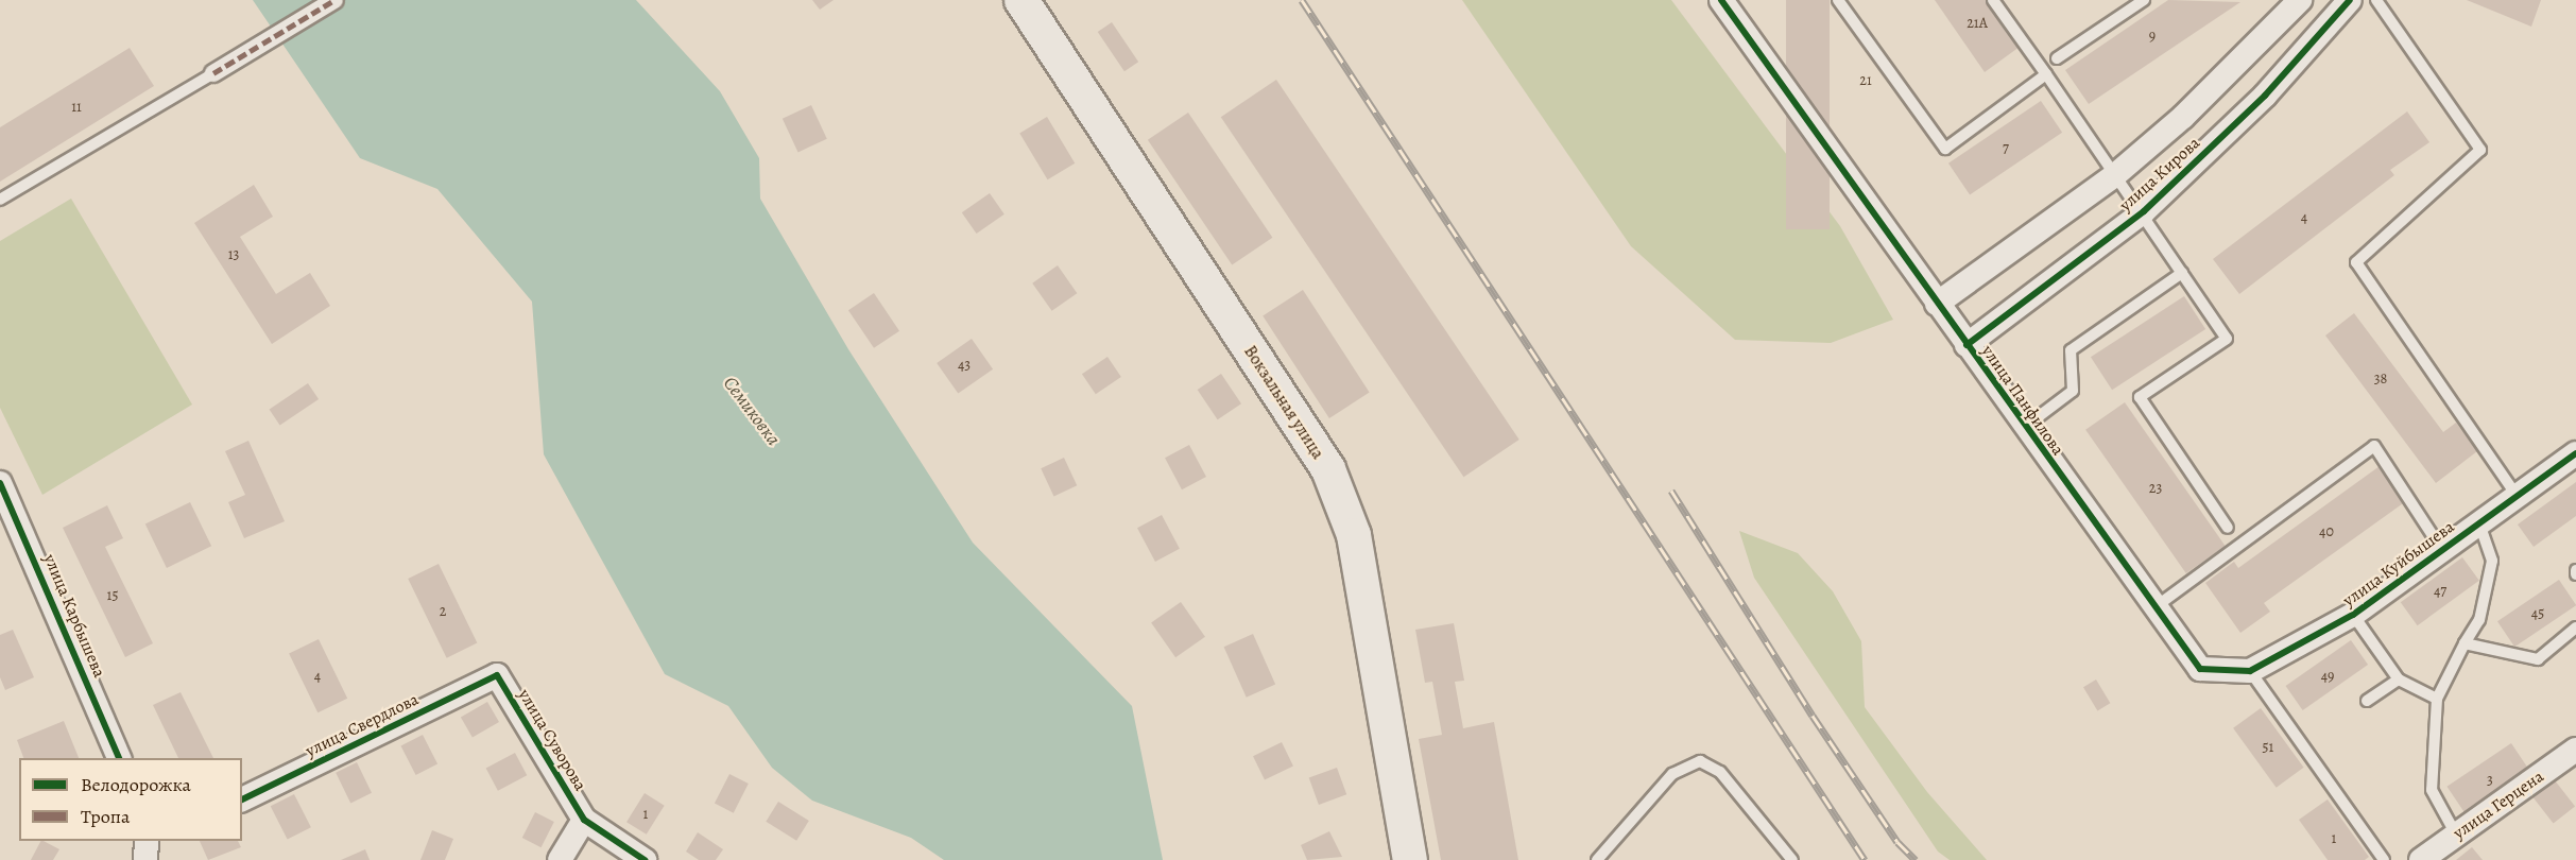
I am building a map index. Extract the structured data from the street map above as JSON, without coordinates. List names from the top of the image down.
{
  "streets": {
    "main road": ["Вокзальная улица"],
    "street": [
      "улица Кирова",
      "улица Панфилова",
      "улица Куйбышева",
      "улица Карбышева",
      "улица Свердлова",
      "улица Суворова",
      "улица Герцена"
    ]
  },
  "crossings": [
    ["улица Кирова", "улица Панфилова"],
    ["улица Панфилова", "улица Куйбышева"],
    ["улица Свердлова", "улица Суворова"]
  ],
  "water": ["Семиковка"],
  "house_numbers": [
    "21А",
    "9",
    "21",
    "11",
    "7",
    "4",
    "13",
    "43",
    "38",
    "23",
    "40",
    "47",
    "15",
    "2",
    "45",
    "4",
    "49",
    "51",
    "3",
    "1",
    "1"
  ],
  "legend": ["Велодорожка", "Тропа"]
}
